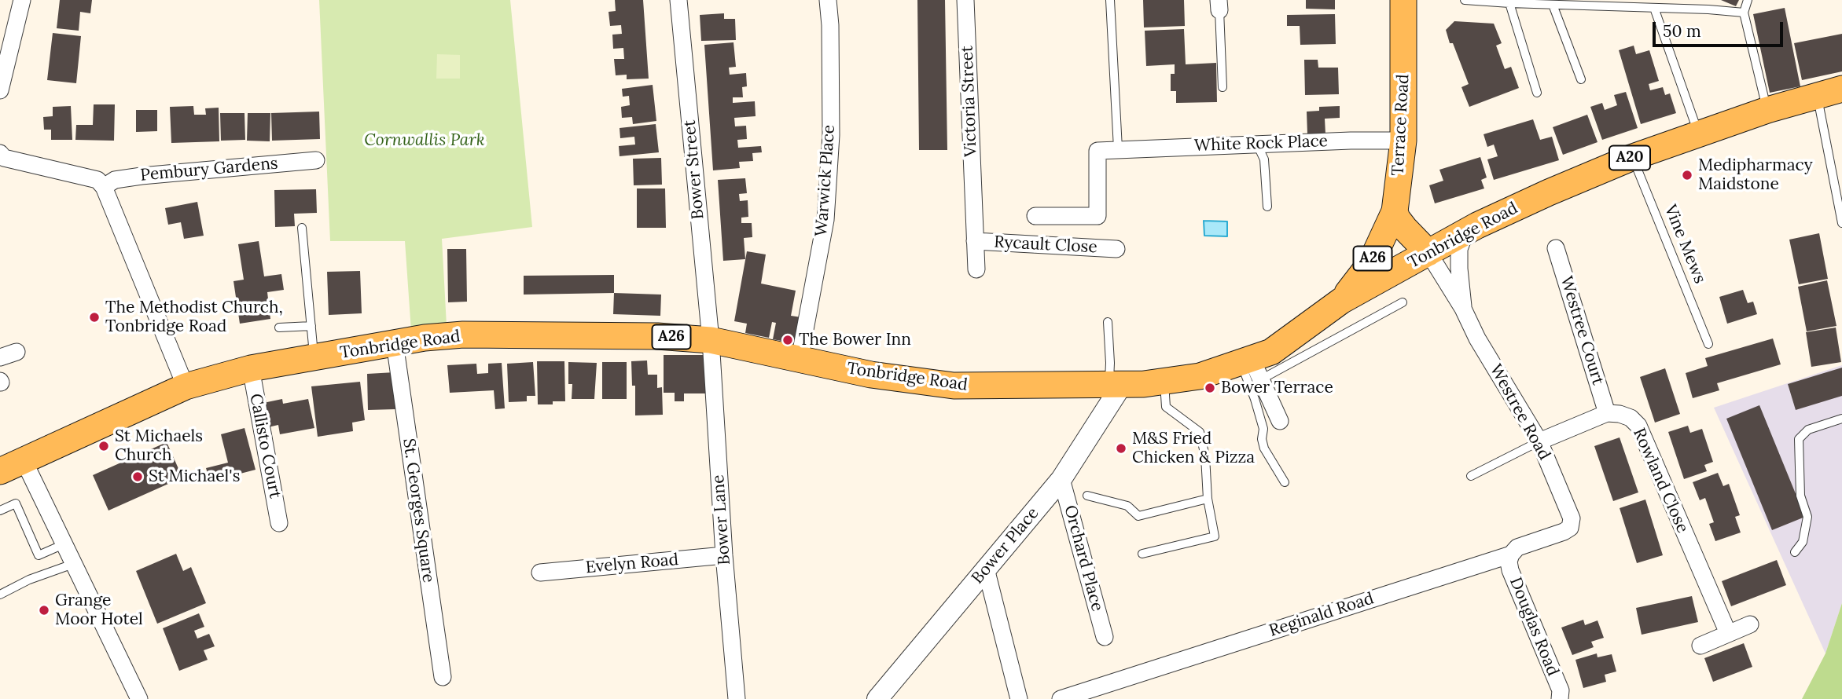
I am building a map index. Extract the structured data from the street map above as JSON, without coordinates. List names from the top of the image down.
{
  "streets": {
    "main road": [
      "Terrace Road",
      "A20",
      "Tonbridge Road",
      "A26",
      "Westree Road"
    ],
    "street": [
      "Victoria Street",
      "White Rock Place",
      "Pembury Gardens",
      "Bower Street",
      "Warwick Place",
      "Rycault Close",
      "Westree Court",
      "Callisto Court",
      "Rowland Close",
      "St. Georges Square",
      "Bower Lane",
      "Bower Place",
      "Orchard Place",
      "Evelyn Road",
      "Reginald Road",
      "Douglas Road"
    ],
    "lane": ["Vine Mews"]
  },
  "crossings": [
    ["Victoria Street", "Rycault Close"],
    ["Terrace Road", "White Rock Place"],
    ["Terrace Road", "Tonbridge Road"],
    ["Terrace Road", "Westree Road"],
    ["Bower Street", "Tonbridge Road"],
    ["Bower Street", "Bower Lane"],
    ["Warwick Place", "Tonbridge Road"],
    ["Tonbridge Road", "Vine Mews"],
    ["Tonbridge Road", "Westree Road"],
    ["Tonbridge Road", "Callisto Court"],
    ["Tonbridge Road", "St. Georges Square"],
    ["Tonbridge Road", "Bower Lane"],
    ["Tonbridge Road", "Bower Place"],
    ["Westree Court", "Rowland Close"],
    ["Westree Road", "Reginald Road"],
    ["Bower Lane", "Evelyn Road"],
    ["Bower Place", "Orchard Place"],
    ["Reginald Road", "Douglas Road"]
  ],
  "parks": ["Cornwallis Park"],
  "places": [
    "Medipharmacy Maidstone",
    "The Methodist Church, Tonbridge Road",
    "The Bower Inn",
    "Bower Terrace",
    "St Michaels Church",
    "M&S Fried Chicken & Pizza",
    "St Michael's",
    "Grange Moor Hotel"
  ],
  "scale_bar": "50 m"
}
